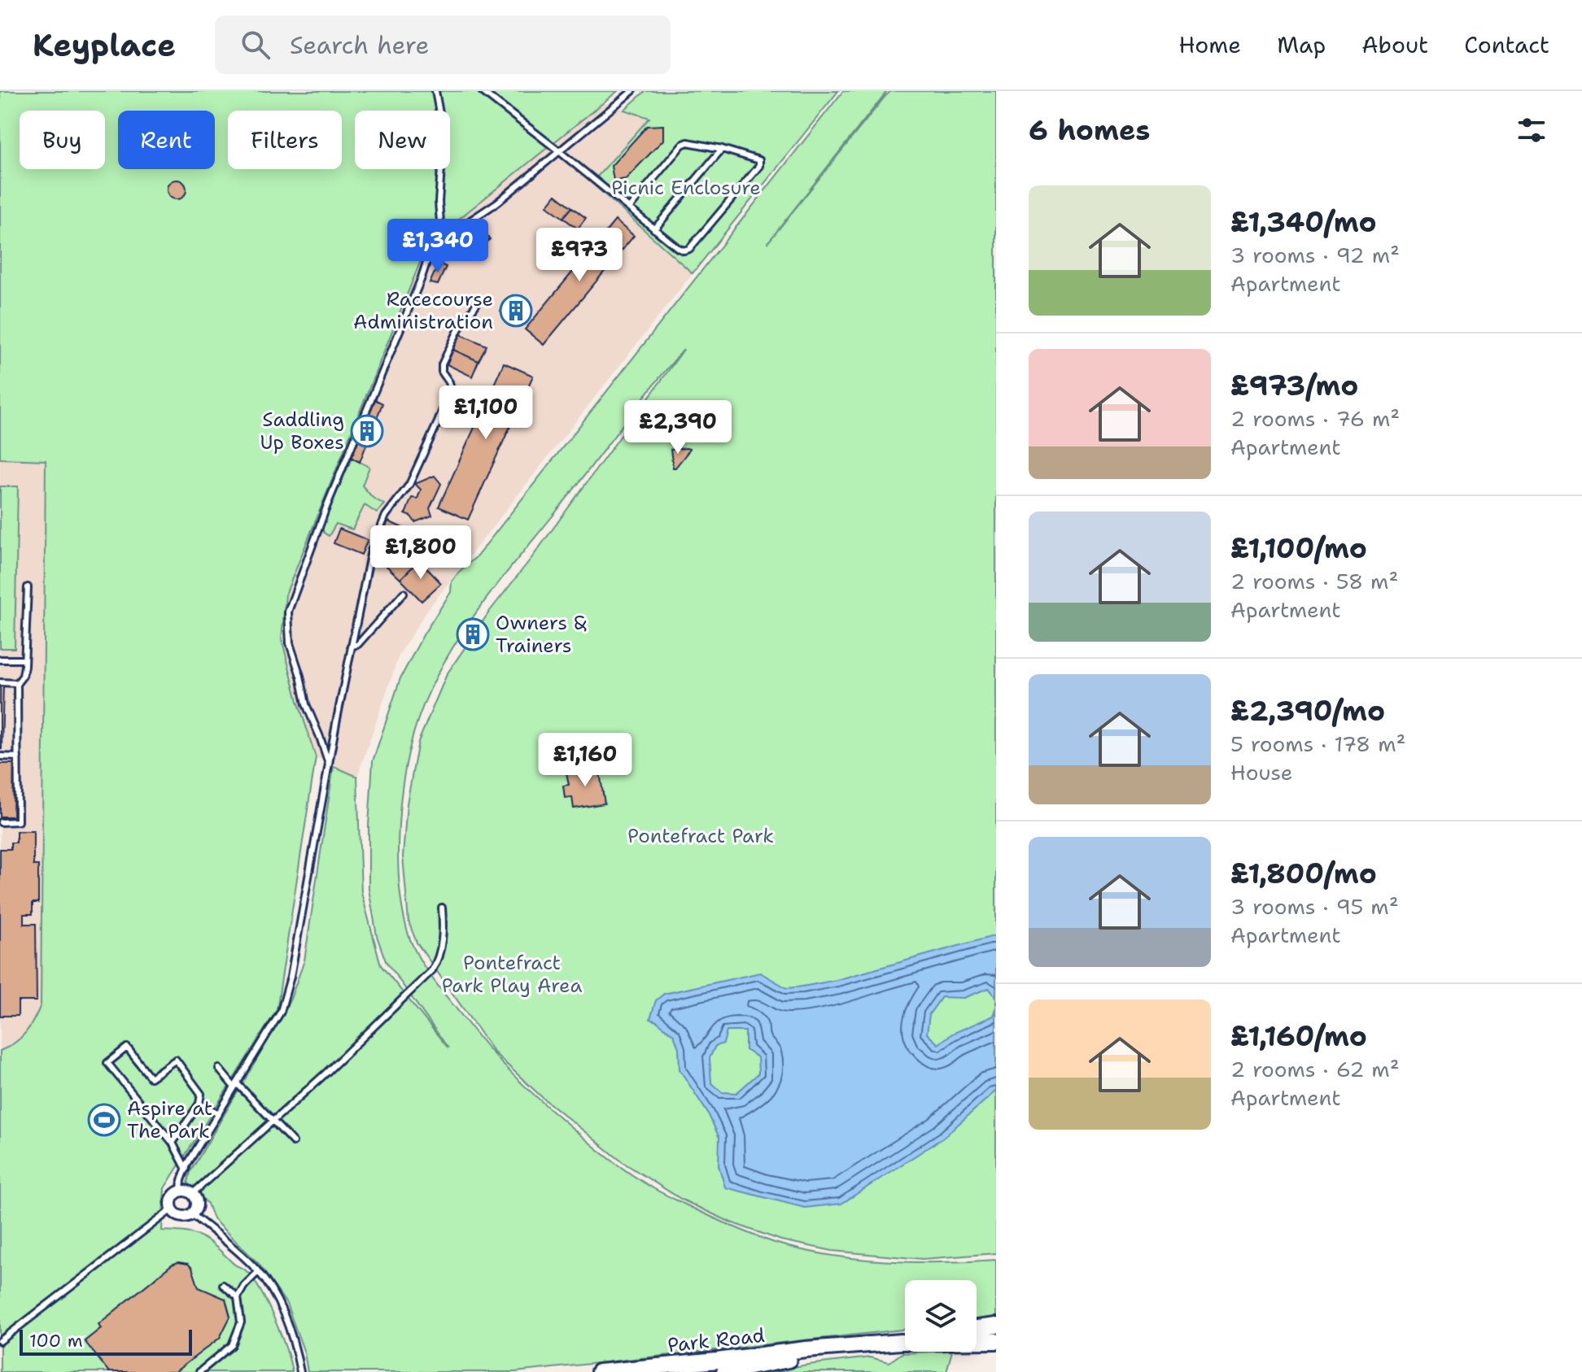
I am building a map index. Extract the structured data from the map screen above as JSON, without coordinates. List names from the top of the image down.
{
  "streets": {
    "main road": ["Park Road"]
  },
  "parks": ["Picnic Enclosure", "Pontefract Park", "Pontefract Park Play Area"],
  "places": {
    "building": ["Racecourse Administration", "Saddling Up Boxes", "Owners & Trainers"],
    "sports": ["Aspire at The Park"]
  },
  "scale_bar": "100 m",
  "page": {
    "header": "Keyplace",
    "search": "Search here",
    "nav": [
      "Home",
      "Map",
      "About",
      "Contact"
    ],
    "heading": "6 homes",
    "chip": [
      "Buy",
      "Rent",
      "Filters",
      "New"
    ],
    "list": [
      {
        "name": "£1,340/mo",
        "note": "3 rooms · 92 m² · Apartment"
      },
      {
        "name": "£973/mo",
        "note": "2 rooms · 76 m² · Apartment"
      },
      {
        "name": "£1,100/mo",
        "note": "2 rooms · 58 m² · Apartment"
      },
      {
        "name": "£2,390/mo",
        "note": "5 rooms · 178 m² · House"
      },
      {
        "name": "£1,800/mo",
        "note": "3 rooms · 95 m² · Apartment"
      },
      {
        "name": "£1,160/mo",
        "note": "2 rooms · 62 m² · Apartment"
      }
    ],
    "price": [
      "£1,340",
      "£973",
      "£1,100",
      "£2,390",
      "£1,800",
      "£1,160"
    ],
    "scale": "100 m"
  }
}
